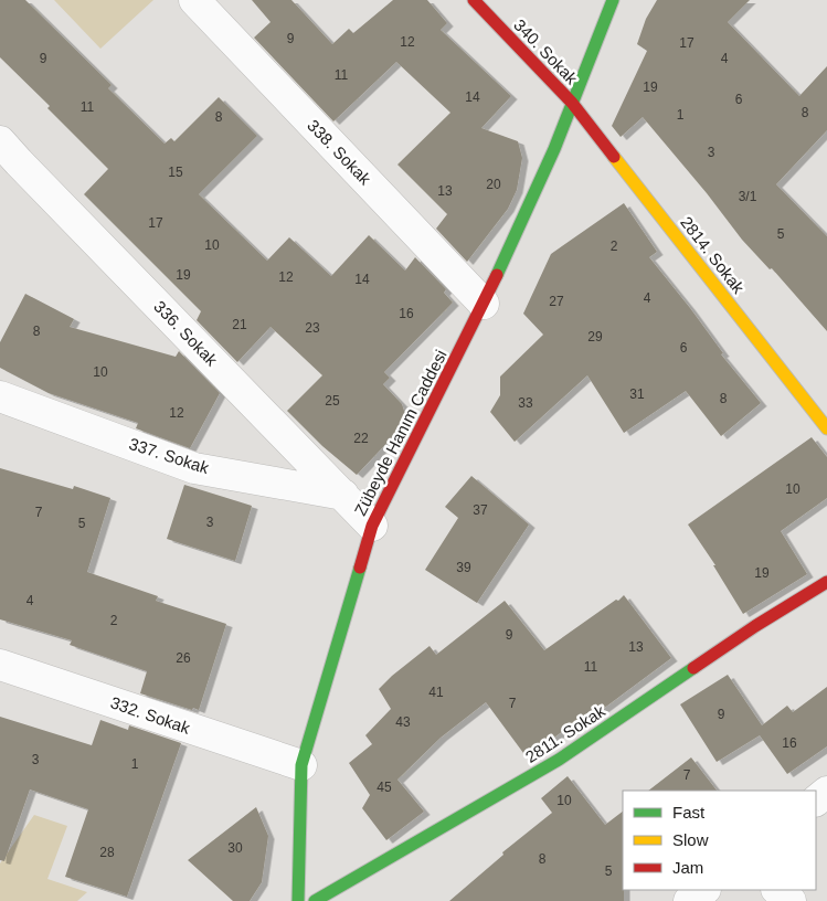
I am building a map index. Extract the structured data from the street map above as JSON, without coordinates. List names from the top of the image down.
{
  "streets": {
    "street": [
      "340. Sokak",
      "338. Sokak",
      "2814. Sokak",
      "336. Sokak",
      "Zübeyde Hanım Caddesi",
      "337. Sokak",
      "332. Sokak",
      "2811. Sokak"
    ]
  },
  "crossings": [
    ["340. Sokak", "2814. Sokak"],
    ["340. Sokak", "Zübeyde Hanım Caddesi"],
    ["338. Sokak", "Zübeyde Hanım Caddesi"],
    ["2814. Sokak", "Zübeyde Hanım Caddesi"],
    ["336. Sokak", "Zübeyde Hanım Caddesi"],
    ["336. Sokak", "337. Sokak"],
    ["Zübeyde Hanım Caddesi", "332. Sokak"]
  ],
  "house_numbers": [
    "9",
    "12",
    "17",
    "9",
    "4",
    "11",
    "19",
    "14",
    "6",
    "11",
    "8",
    "1",
    "8",
    "3",
    "15",
    "20",
    "13",
    "3/1",
    "17",
    "5",
    "10",
    "2",
    "19",
    "12",
    "14",
    "4",
    "27",
    "16",
    "21",
    "23",
    "8",
    "29",
    "6",
    "10",
    "31",
    "8",
    "25",
    "33",
    "12",
    "22",
    "10",
    "37",
    "7",
    "3",
    "5",
    "39",
    "19",
    "4",
    "2",
    "9",
    "13",
    "26",
    "11",
    "41",
    "7",
    "9",
    "43",
    "16",
    "3",
    "1",
    "7",
    "45",
    "10",
    "30",
    "28",
    "8",
    "5"
  ],
  "legend": ["Fast", "Slow", "Jam"]
}
